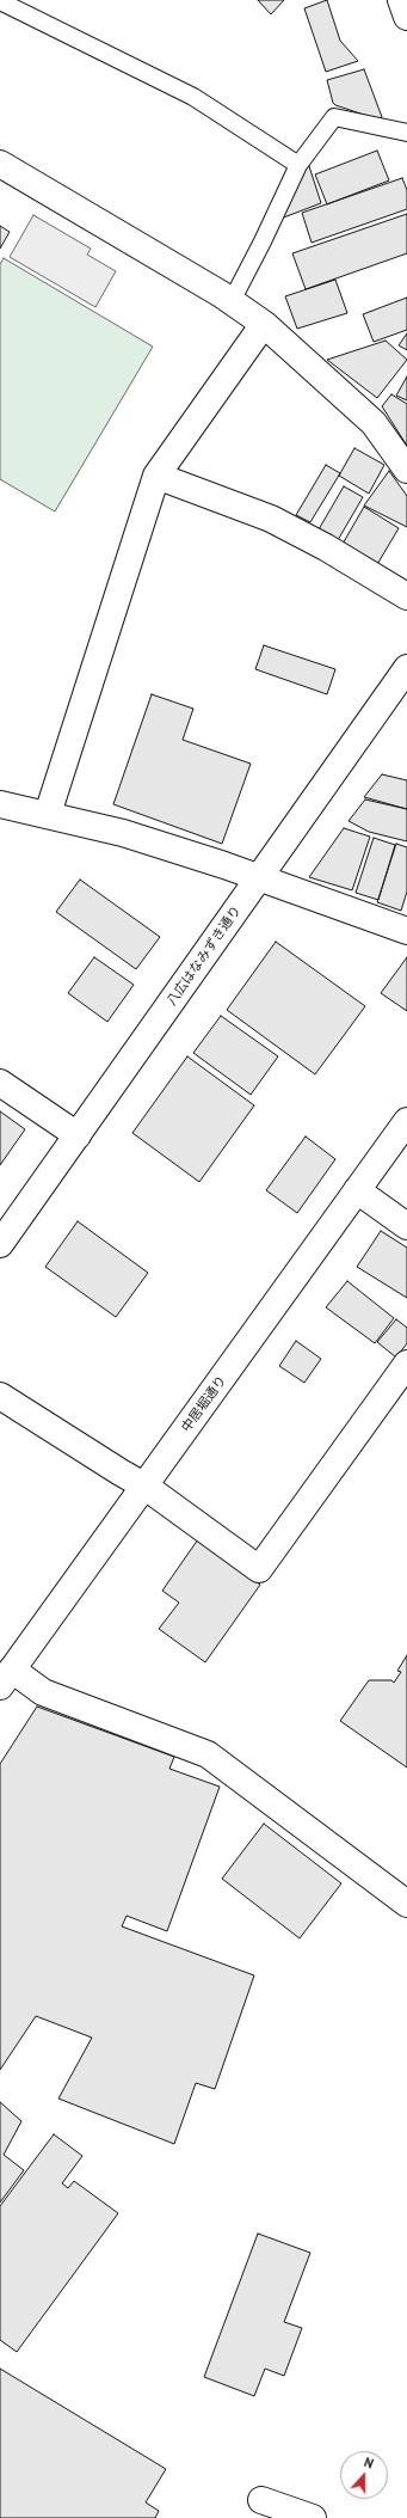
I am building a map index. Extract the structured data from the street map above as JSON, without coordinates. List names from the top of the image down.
{
  "streets": {
    "street": ["八広はなみずき通り", "中居堀通り"]
  },
  "north": "top"
}
